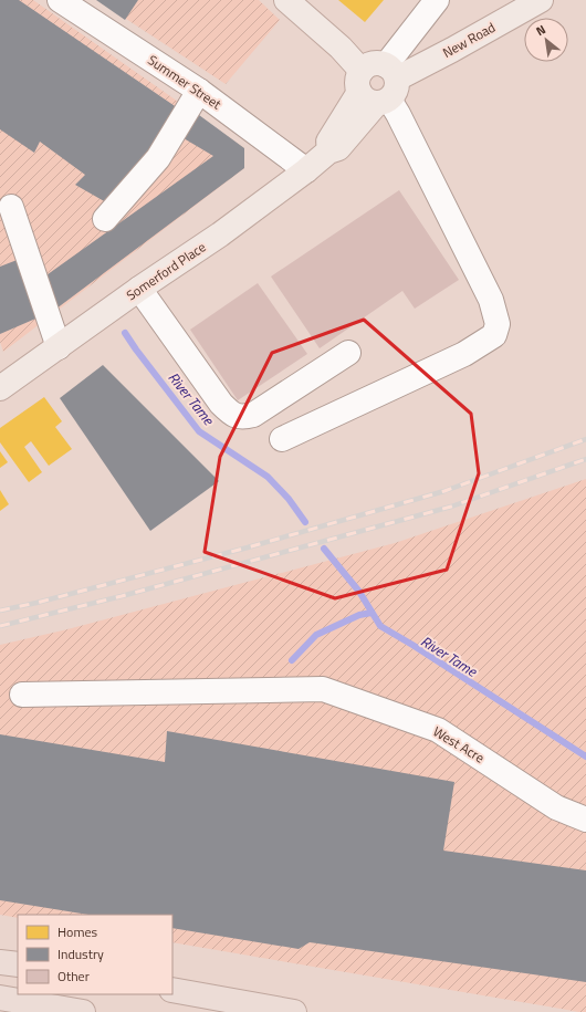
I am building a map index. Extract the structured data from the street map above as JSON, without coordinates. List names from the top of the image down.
{
  "streets": {
    "main road": ["New Road", "Somerford Place"],
    "street": ["Summer Street", "West Acre"]
  },
  "crossings": [
    ["New Road", "Somerford Place"],
    ["Summer Street", "Somerford Place"]
  ],
  "water": ["River Tame"],
  "legend": ["Homes", "Industry", "Other"],
  "north": "top left"
}
